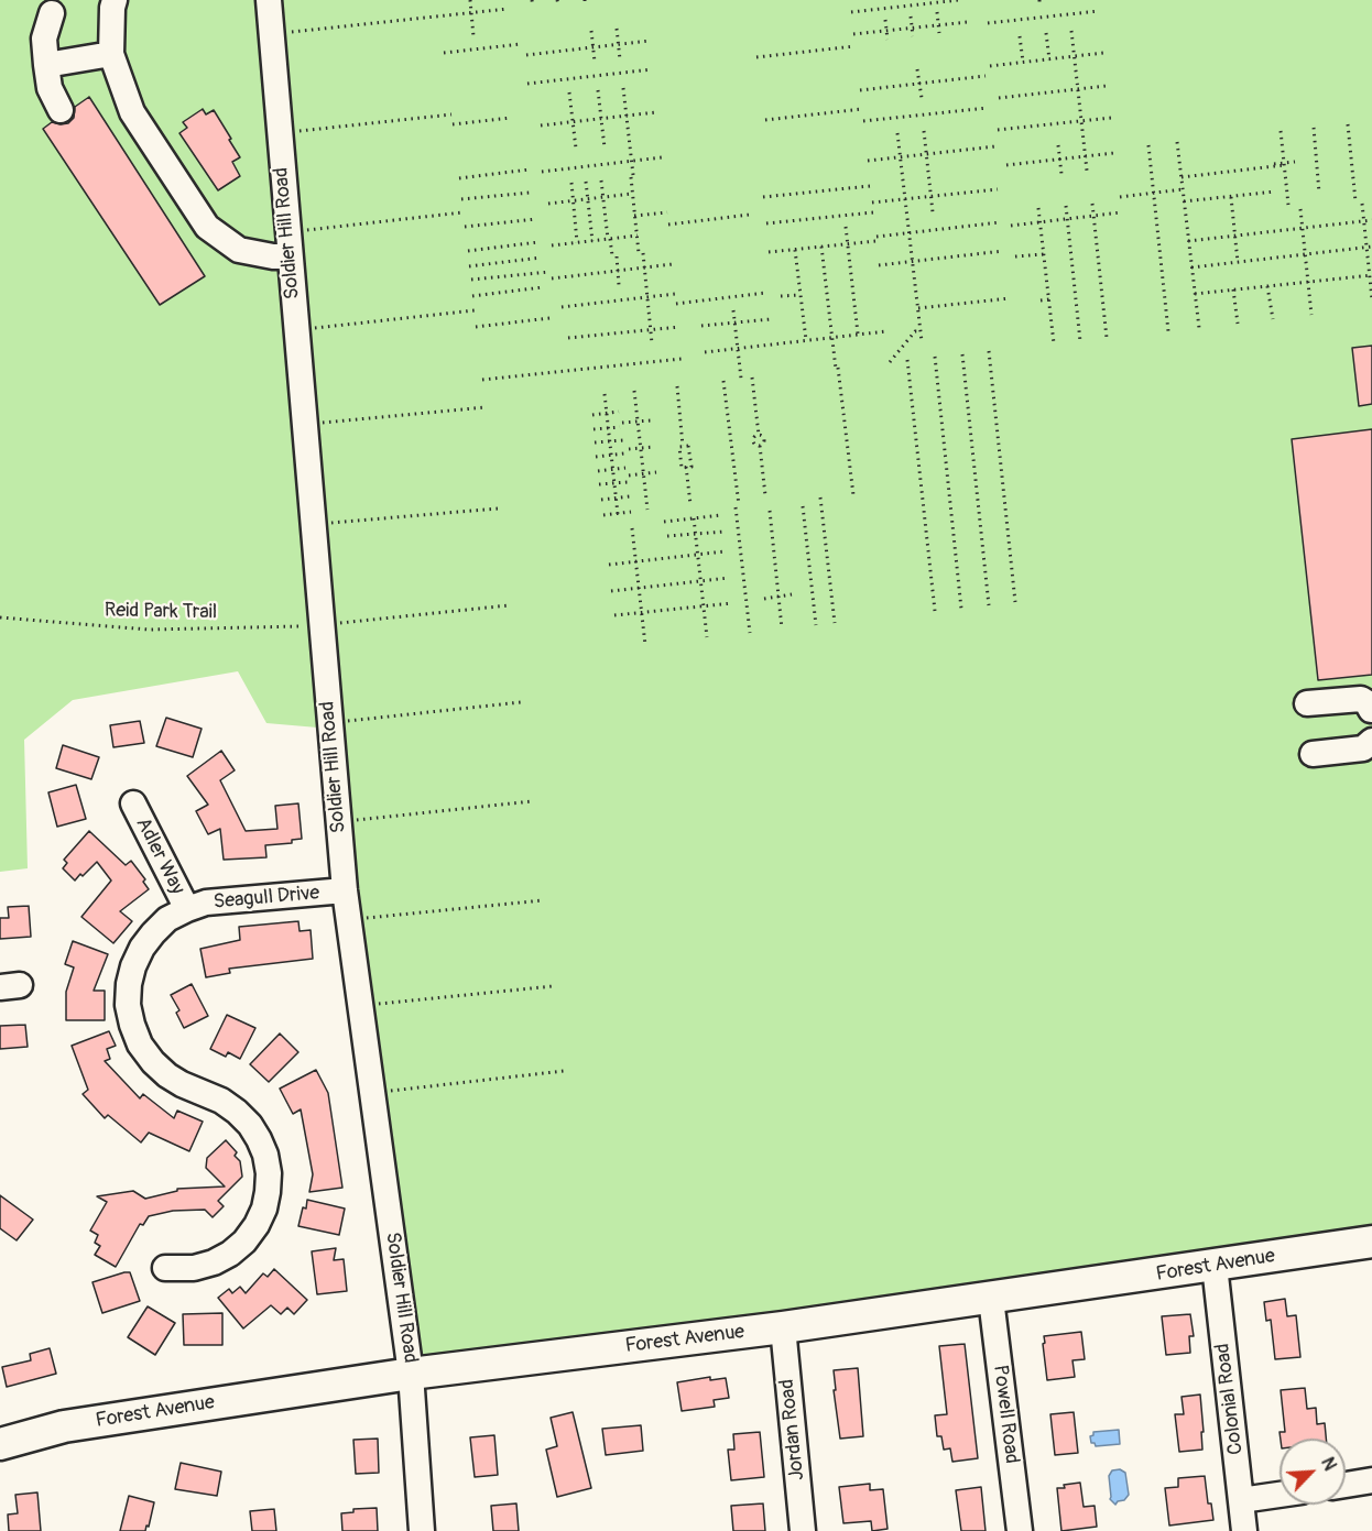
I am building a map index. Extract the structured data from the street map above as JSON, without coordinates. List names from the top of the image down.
{
  "streets": {
    "main road": ["Forest Avenue"],
    "street": [
      "Soldier Hill Road",
      "Adler Way",
      "Seagull Drive",
      "Colonial Road",
      "Powell Road",
      "Jordan Road"
    ],
    "path": ["Reid Park Trail"]
  },
  "crossings": [
    ["Soldier Hill Road", "Reid Park Trail"],
    ["Soldier Hill Road", "Seagull Drive"],
    ["Soldier Hill Road", "Forest Avenue"],
    ["Adler Way", "Seagull Drive"],
    ["Forest Avenue", "Colonial Road"],
    ["Forest Avenue", "Powell Road"],
    ["Forest Avenue", "Jordan Road"]
  ],
  "north": "top right"
}
